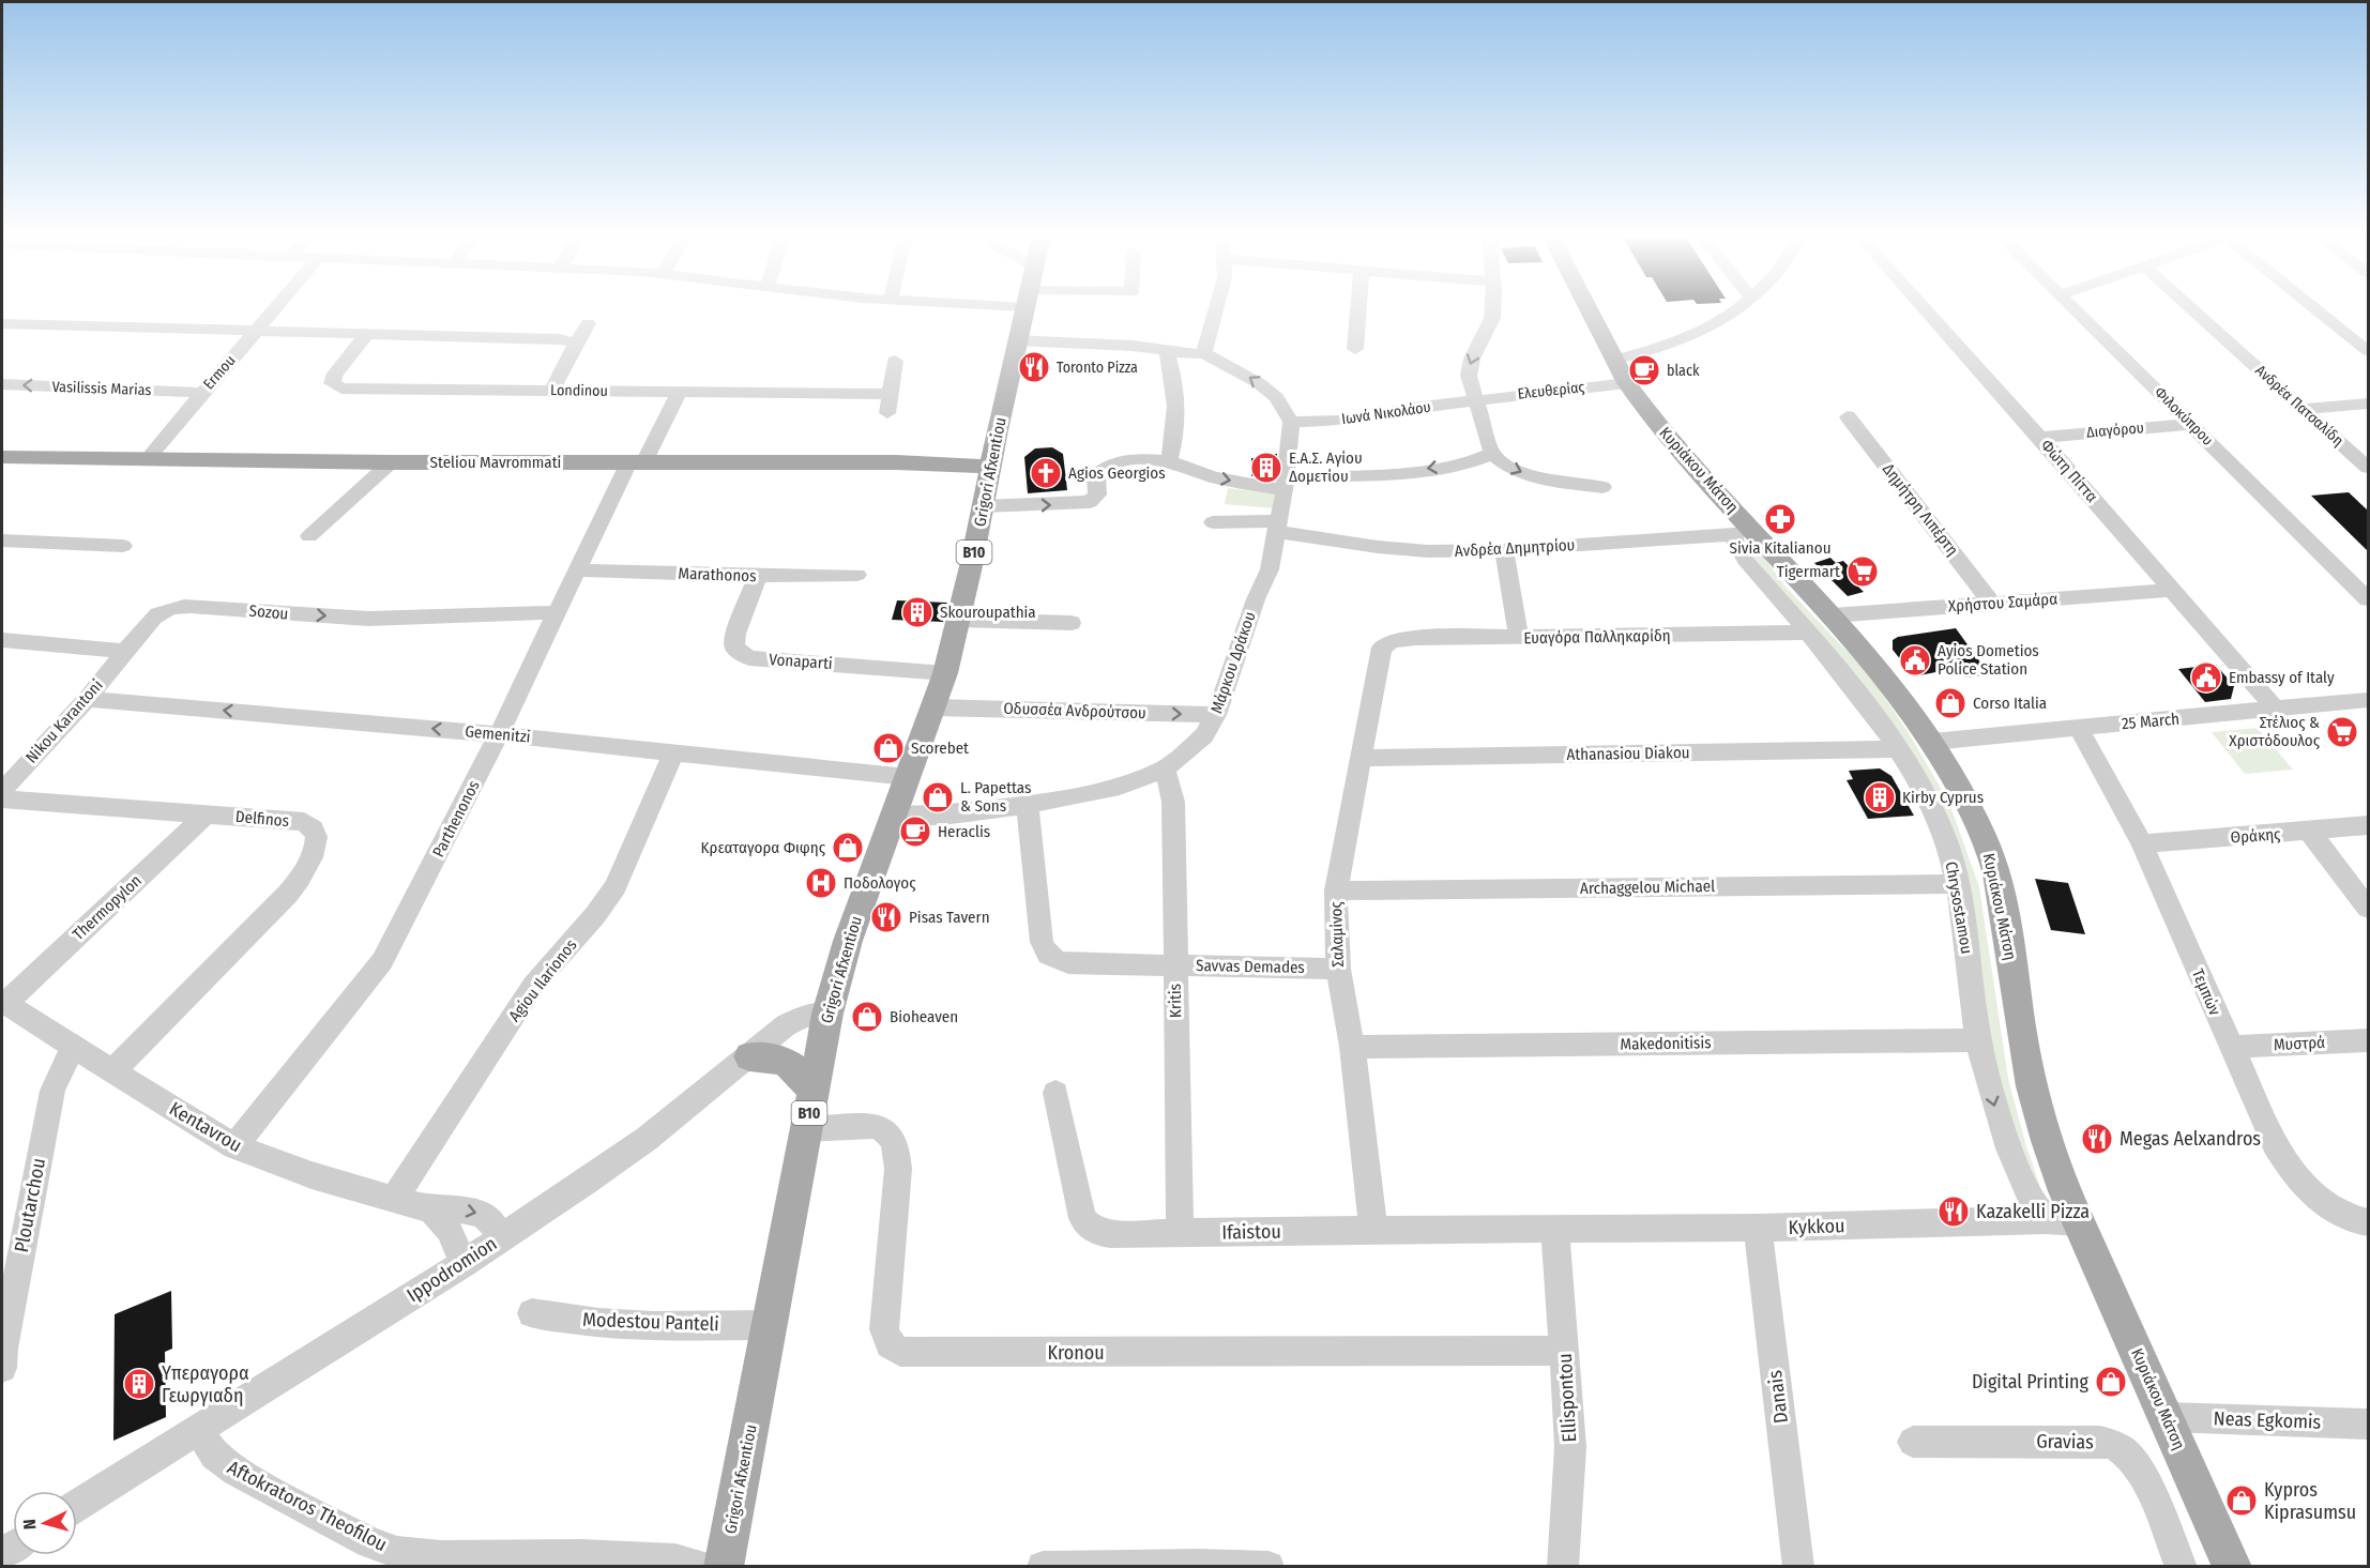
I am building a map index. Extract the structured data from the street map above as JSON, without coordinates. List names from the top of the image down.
{
  "streets": {
    "main road": [
      "Steliou Mavrommati",
      "Κυριάκου Μάτση",
      "Grigori Afxentiou",
      "B10"
    ],
    "street": [
      "Ermou",
      "Vasilissis Marias",
      "Londinou",
      "Ελευθερίας",
      "Ανδρέα Πατσαλίδη",
      "Ιωνά Νικολάου",
      "Φιλοκύπρου",
      "Διαγόρου",
      "Φώτη Πίττα",
      "Δημήτρη Λιπέρτη",
      "Ανδρέα Δημητρίου",
      "Marathonos",
      "Χρήστου Σαμάρα",
      "Sozou",
      "Ευαγόρα Παλληκαρίδη",
      "Vonaparti",
      "Μάρκου Δράκου",
      "Οδυσσέα Ανδρούτσου",
      "Nikou Karantoni",
      "25 March",
      "Gemenitzi",
      "Athanasiou Diakou",
      "Delfinos",
      "Parthenonos",
      "Θράκης",
      "Archaggelou Michael",
      "Thermopylon",
      "Chrysostamou",
      "Σαλαμίνος",
      "Savvas Demades",
      "Agiou Ilarionos",
      "Τεμπών",
      "Kritis",
      "Makedonitisis",
      "Μυστρά",
      "Kentavrou",
      "Ploutarchou",
      "Kykkou",
      "Ifaistou",
      "Ippodromion",
      "Modestou Panteli",
      "Kronou",
      "Danais",
      "Ellispontou",
      "Neas Egkomis",
      "Gravias",
      "Aftokratoros Theofilou"
    ]
  },
  "crossings": [
    ["Ermou", "Vasilissis Marias"],
    ["Ermou", "Steliou Mavrommati"],
    ["Londinou", "Parthenonos"],
    ["Ελευθερίας", "Ιωνά Νικολάου"],
    ["Ελευθερίας", "Κυριάκου Μάτση"],
    ["Ιωνά Νικολάου", "Μάρκου Δράκου"],
    ["Φιλοκύπρου", "Διαγόρου"],
    ["Διαγόρου", "Φώτη Πίττα"],
    ["Steliou Mavrommati", "Grigori Afxentiou"],
    ["Steliou Mavrommati", "Parthenonos"],
    ["Κυριάκου Μάτση", "Ανδρέα Δημητρίου"],
    ["Κυριάκου Μάτση", "Χρήστου Σαμάρα"],
    ["Κυριάκου Μάτση", "25 March"],
    ["Κυριάκου Μάτση", "Chrysostamou"],
    ["Κυριάκου Μάτση", "Kykkou"],
    ["Κυριάκου Μάτση", "Neas Egkomis"],
    ["Φώτη Πίττα", "Χρήστου Σαμάρα"],
    ["Φώτη Πίττα", "25 March"],
    ["Grigori Afxentiou", "Vonaparti"],
    ["Grigori Afxentiou", "Μάρκου Δράκου"],
    ["Grigori Afxentiou", "Οδυσσέα Ανδρούτσου"],
    ["Grigori Afxentiou", "Gemenitzi"],
    ["Grigori Afxentiou", "Ippodromion"],
    ["Grigori Afxentiou", "Modestou Panteli"],
    ["Grigori Afxentiou", "Kronou"],
    ["Δημήτρη Λιπέρτη", "Χρήστου Σαμάρα"],
    ["Ανδρέα Δημητρίου", "Μάρκου Δράκου"],
    ["Ανδρέα Δημητρίου", "Chrysostamou"],
    ["Marathonos", "Vonaparti"],
    ["Marathonos", "Parthenonos"],
    ["Sozou", "Nikou Karantoni"],
    ["Sozou", "Parthenonos"],
    ["Ευαγόρα Παλληκαρίδη", "Chrysostamou"],
    ["Ευαγόρα Παλληκαρίδη", "Σαλαμίνος"],
    ["Μάρκου Δράκου", "Οδυσσέα Ανδρούτσου"],
    ["Μάρκου Δράκου", "Savvas Demades"],
    ["Μάρκου Δράκου", "Kritis"],
    ["Nikou Karantoni", "Gemenitzi"],
    ["25 March", "Τεμπών"],
    ["Gemenitzi", "Parthenonos"],
    ["Gemenitzi", "Agiou Ilarionos"],
    ["Athanasiou Diakou", "Chrysostamou"],
    ["Athanasiou Diakou", "Σαλαμίνος"],
    ["Delfinos", "Thermopylon"],
    ["Delfinos", "Kentavrou"],
    ["Parthenonos", "Kentavrou"],
    ["Θράκης", "Τεμπών"],
    ["Archaggelou Michael", "Chrysostamou"],
    ["Archaggelou Michael", "Σαλαμίνος"],
    ["Thermopylon", "Kentavrou"],
    ["Chrysostamou", "Makedonitisis"],
    ["Chrysostamou", "Kykkou"],
    ["Σαλαμίνος", "Savvas Demades"],
    ["Σαλαμίνος", "Makedonitisis"],
    ["Σαλαμίνος", "Ifaistou"],
    ["Savvas Demades", "Kritis"],
    ["Agiou Ilarionos", "Kentavrou"],
    ["Τεμπών", "Μυστρά"],
    ["Kritis", "Ifaistou"],
    ["Kentavrou", "Ploutarchou"],
    ["Kentavrou", "Ippodromion"],
    ["Kykkou", "Ifaistou"],
    ["Kykkou", "Danais"],
    ["Kykkou", "Ellispontou"],
    ["Ifaistou", "Ellispontou"],
    ["Ippodromion", "Aftokratoros Theofilou"],
    ["Kronou", "Ellispontou"]
  ],
  "one_way": ["Sozou", "Gemenitzi"],
  "places": {
    "restaurant": [
      "Toronto Pizza",
      "Pisas Tavern",
      "Megas Aelxandros",
      "Kazakelli Pizza"
    ],
    "cafe": ["black", "Heraclis"],
    "building": [
      "Ε.Α.Σ. Αγίου Δομετίου",
      "Skouroupathia",
      "Kirby Cyprus",
      "Υπεραγορα Γεωργιαδη"
    ],
    "church": ["Agios Georgios"],
    "pharmacy": ["Sivia Kitalianou"],
    "supermarket": ["Tigermart", "Στέλιος & Χριστόδουλος"],
    "public building": ["Ayios Dometios Police Station", "Embassy of Italy"],
    "shop": [
      "Corso Italia",
      "Scorebet",
      "L. Papettas & Sons",
      "Κρεαταγορα Φιφης",
      "Bioheaven",
      "Digital Printing",
      "Kypros Kiprasumsu"
    ],
    "hospital": ["Ποδολογος"]
  },
  "north": "left"
}
